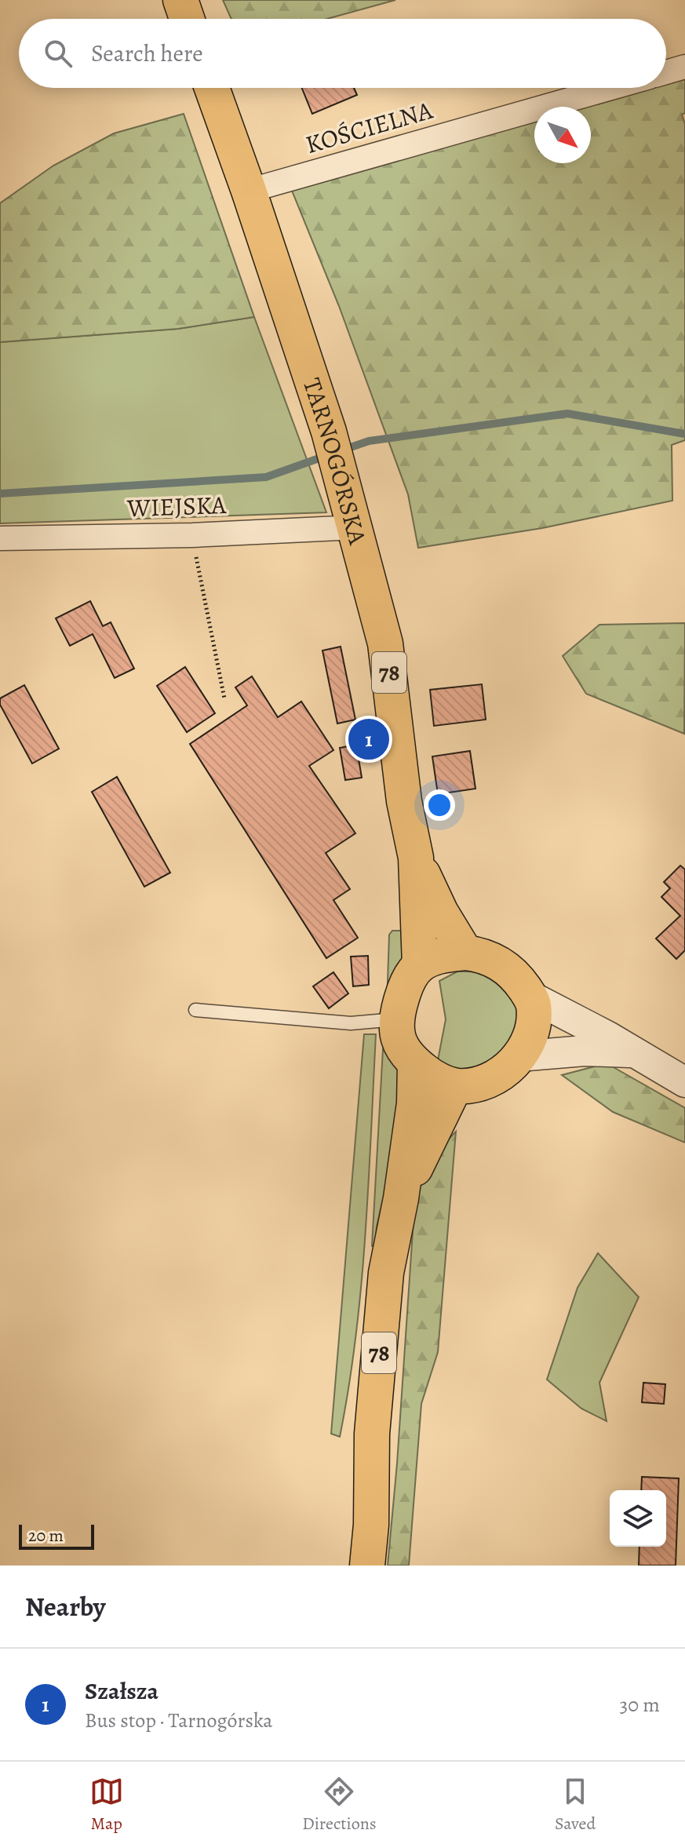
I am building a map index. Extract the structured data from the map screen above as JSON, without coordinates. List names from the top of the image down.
{
  "streets": {
    "main road": ["TARNOGÓRSKA", "78"],
    "street": ["KOŚCIELNA", "WIEJSKA"]
  },
  "crossings": [
    ["KOŚCIELNA", "TARNOGÓRSKA"],
    ["TARNOGÓRSKA", "WIEJSKA"],
    ["TARNOGÓRSKA", "78"]
  ],
  "scale_bar": "20 m",
  "north": "bottom right",
  "page": {
    "search": "Search here",
    "pins": "1",
    "scale": "20 m",
    "heading": "Nearby",
    "list": [
      {
        "mark": "1",
        "name": "Szałsza",
        "note": "Bus stop · Tarnogórska",
        "value": "30 m"
      }
    ],
    "nav": ["Map", "Directions", "Saved"]
  }
}
